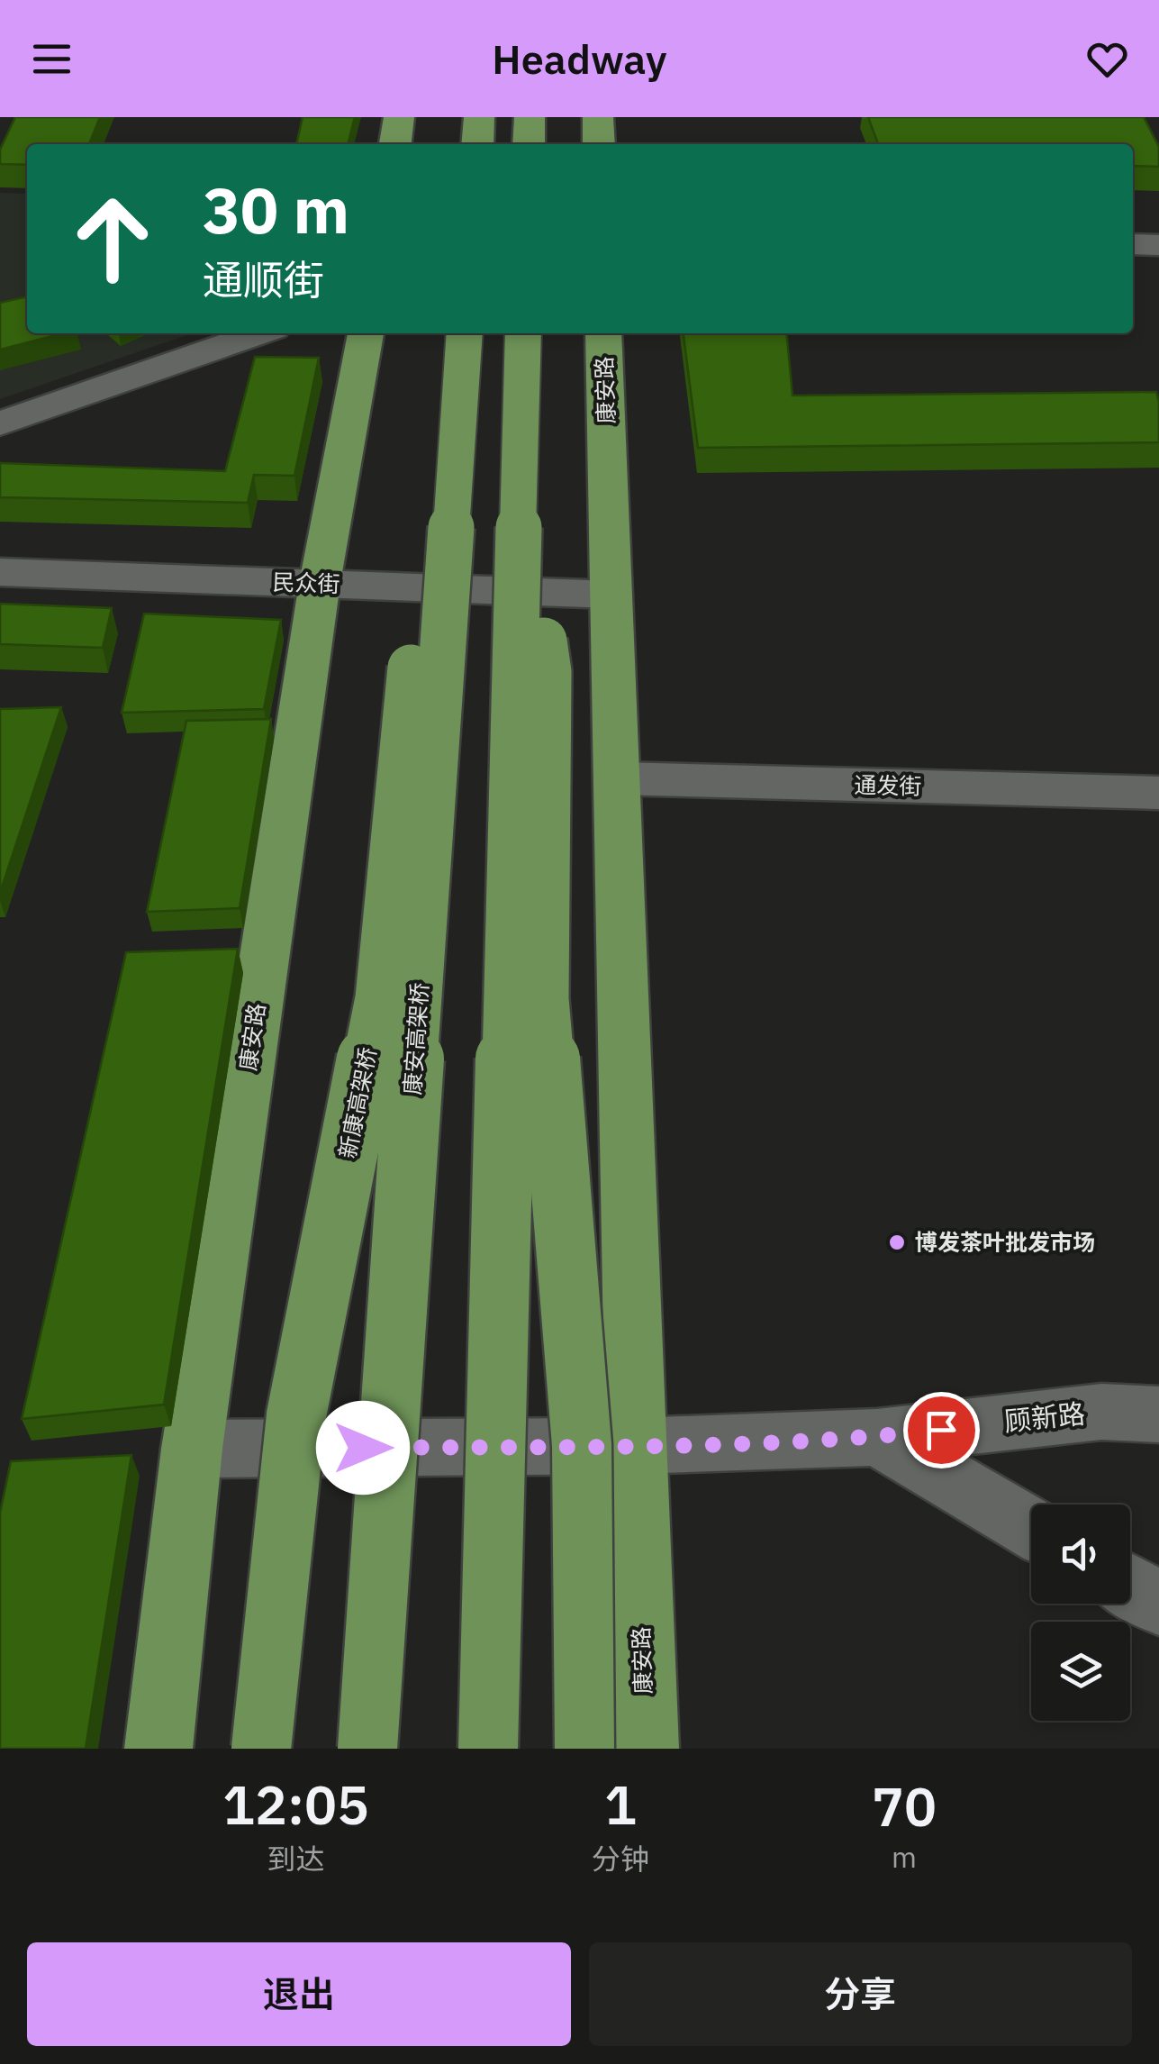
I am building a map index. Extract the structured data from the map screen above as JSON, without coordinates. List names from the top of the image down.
{
  "streets": {
    "highway": ["康安路", "康安高架桥", "新康高架桥"],
    "street": ["民众街", "通发街", "顾新路"]
  },
  "crossings": [
    ["康安路", "民众街"],
    ["康安路", "通发街"],
    ["康安路", "顾新路"],
    ["康安高架桥", "新康高架桥"]
  ],
  "places": ["博发茶叶批发市场"],
  "page": {
    "header": "Headway",
    "turn": ["30 m", "通顺街"],
    "eta": [
      "12:05",
      "到达",
      "1",
      "分钟",
      "70",
      "m"
    ],
    "buttons": ["退出", "分享"]
  }
}
